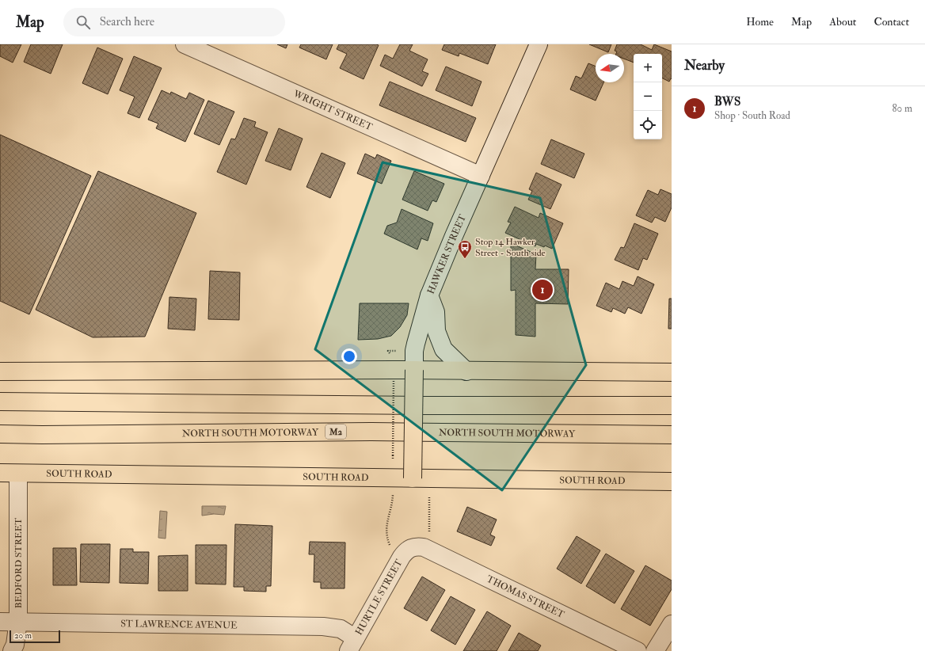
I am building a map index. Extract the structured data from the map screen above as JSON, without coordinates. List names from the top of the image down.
{
  "streets": {
    "main road": [
      "HAWKER STREET",
      "M2",
      "NORTH SOUTH MOTORWAY",
      "SOUTH ROAD"
    ],
    "street": [
      "WRIGHT STREET",
      "BEDFORD STREET",
      "THOMAS STREET",
      "HURTLE STREET",
      "ST LAWRENCE AVENUE"
    ]
  },
  "crossings": [
    ["WRIGHT STREET", "HAWKER STREET"],
    ["HAWKER STREET", "SOUTH ROAD"],
    ["SOUTH ROAD", "BEDFORD STREET"],
    ["BEDFORD STREET", "ST LAWRENCE AVENUE"],
    ["THOMAS STREET", "HURTLE STREET"],
    ["HURTLE STREET", "ST LAWRENCE AVENUE"]
  ],
  "places": {
    "bus stop": ["Stop 14 Hawker Street - South side"]
  },
  "scale_bar": "20 m",
  "north": "left",
  "page": {
    "header": "Map",
    "search": "Search here",
    "nav": [
      "Home",
      "Map",
      "About",
      "Contact"
    ],
    "heading": "Nearby",
    "map_buttons": ["+", "−"],
    "list": [
      {
        "mark": "1",
        "name": "BWS",
        "note": "Shop · South Road",
        "value": "80 m"
      }
    ],
    "pins": "1",
    "scale": "20 m"
  }
}
